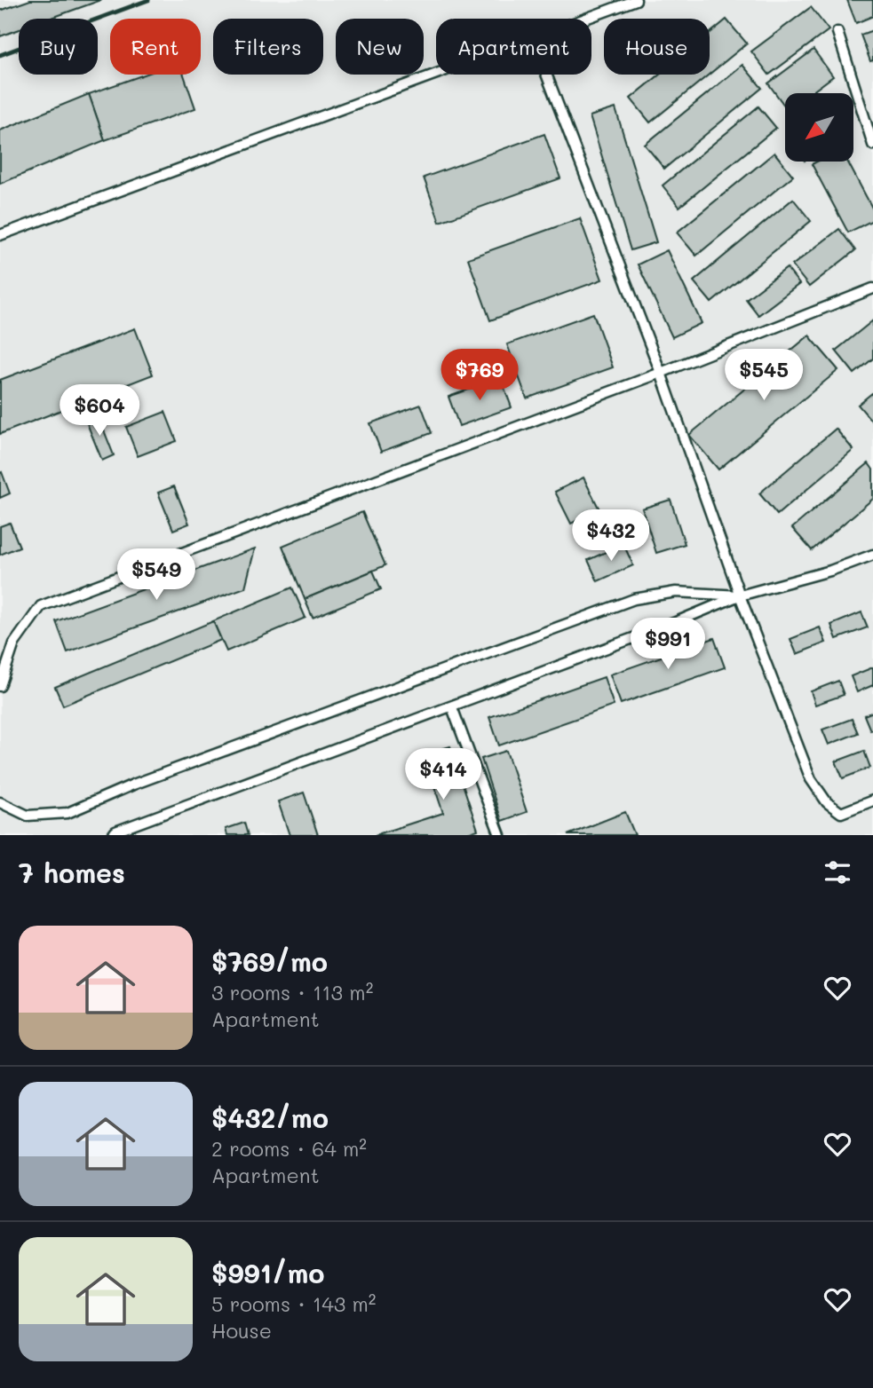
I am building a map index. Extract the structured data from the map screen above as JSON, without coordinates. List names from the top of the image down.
{
  "north": "bottom left",
  "page": {
    "chip": [
      "Buy",
      "Rent",
      "Filters",
      "New",
      "Apartment",
      "House"
    ],
    "price": [
      "$769",
      "$545",
      "$604",
      "$432",
      "$549",
      "$991",
      "$414"
    ],
    "heading": "7 homes",
    "list": [
      {
        "name": "$769/mo",
        "note": "3 rooms · 113 m² · Apartment"
      },
      {
        "name": "$432/mo",
        "note": "2 rooms · 64 m² · Apartment"
      },
      {
        "name": "$991/mo",
        "note": "5 rooms · 143 m² · House"
      }
    ]
  }
}
